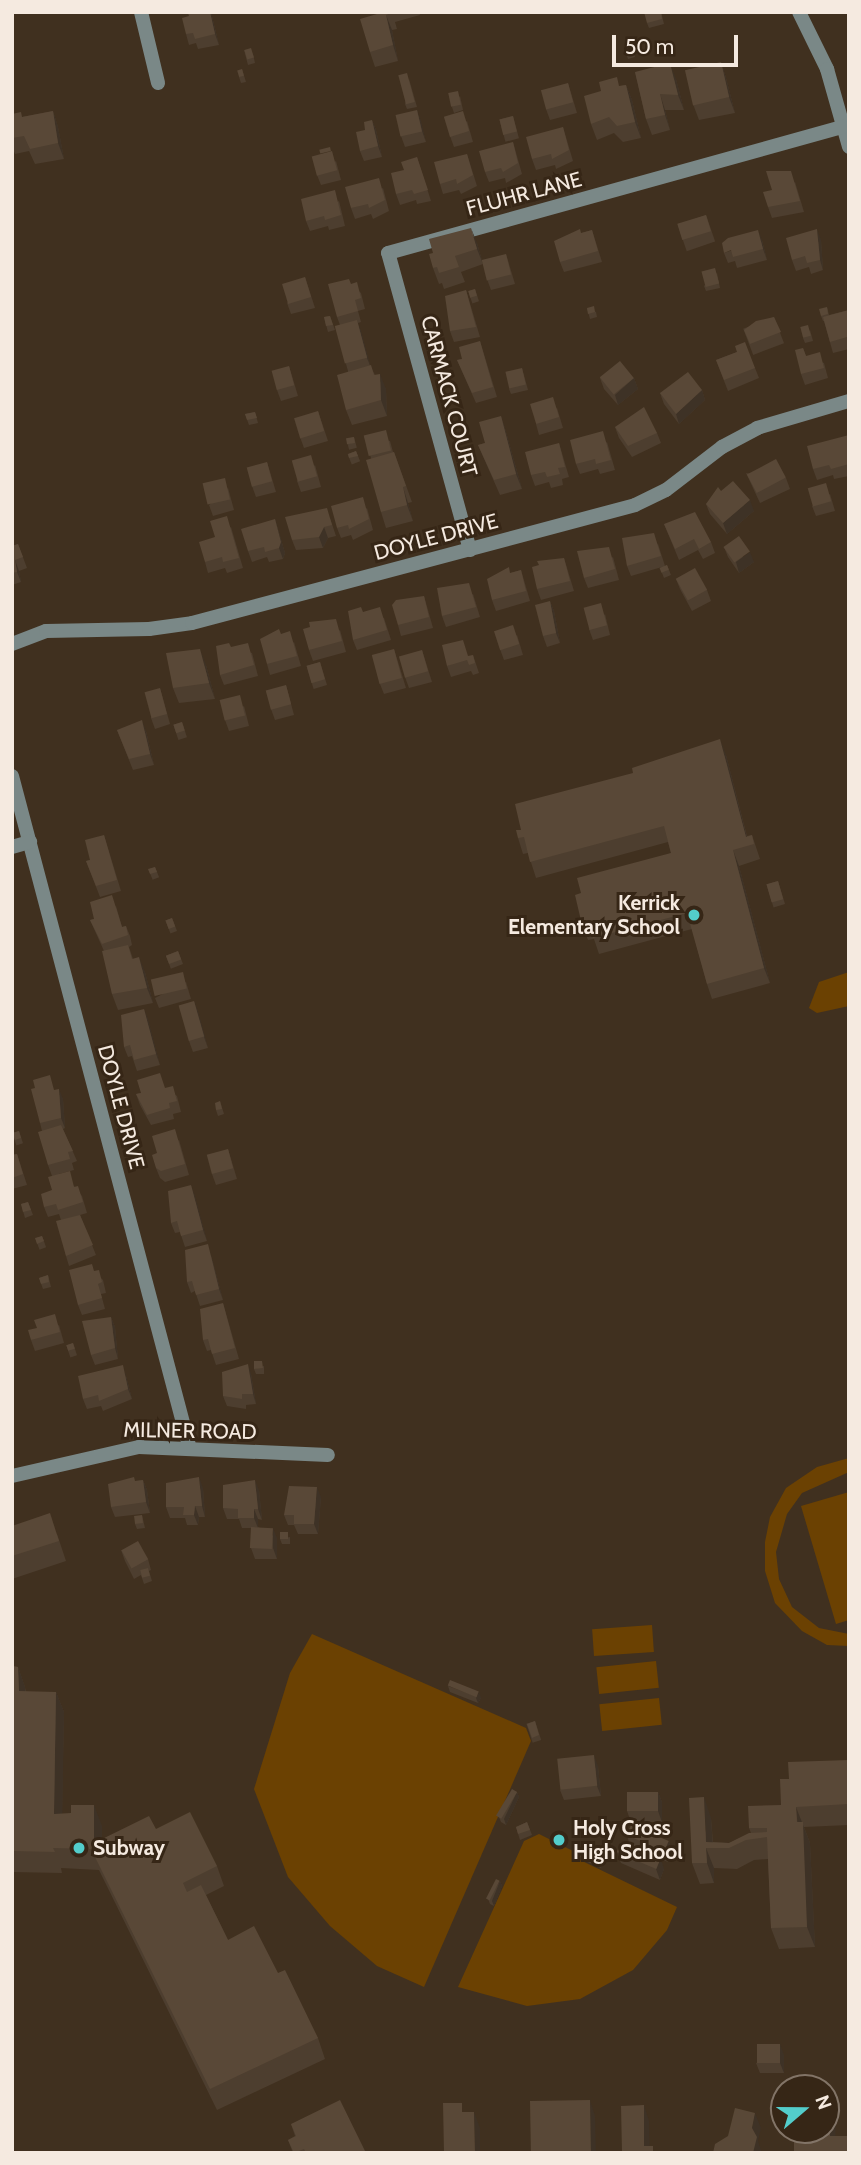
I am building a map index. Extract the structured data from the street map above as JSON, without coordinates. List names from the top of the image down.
{
  "streets": {
    "street": [
      "FLUHR LANE",
      "CARMACK COURT",
      "DOYLE DRIVE",
      "MILNER ROAD"
    ]
  },
  "crossings": [
    ["FLUHR LANE", "CARMACK COURT"],
    ["CARMACK COURT", "DOYLE DRIVE"],
    ["DOYLE DRIVE", "MILNER ROAD"]
  ],
  "places": ["Kerrick Elementary School", "Holy Cross High School", "Subway"],
  "scale_bar": "50 m",
  "north": "right"
}
